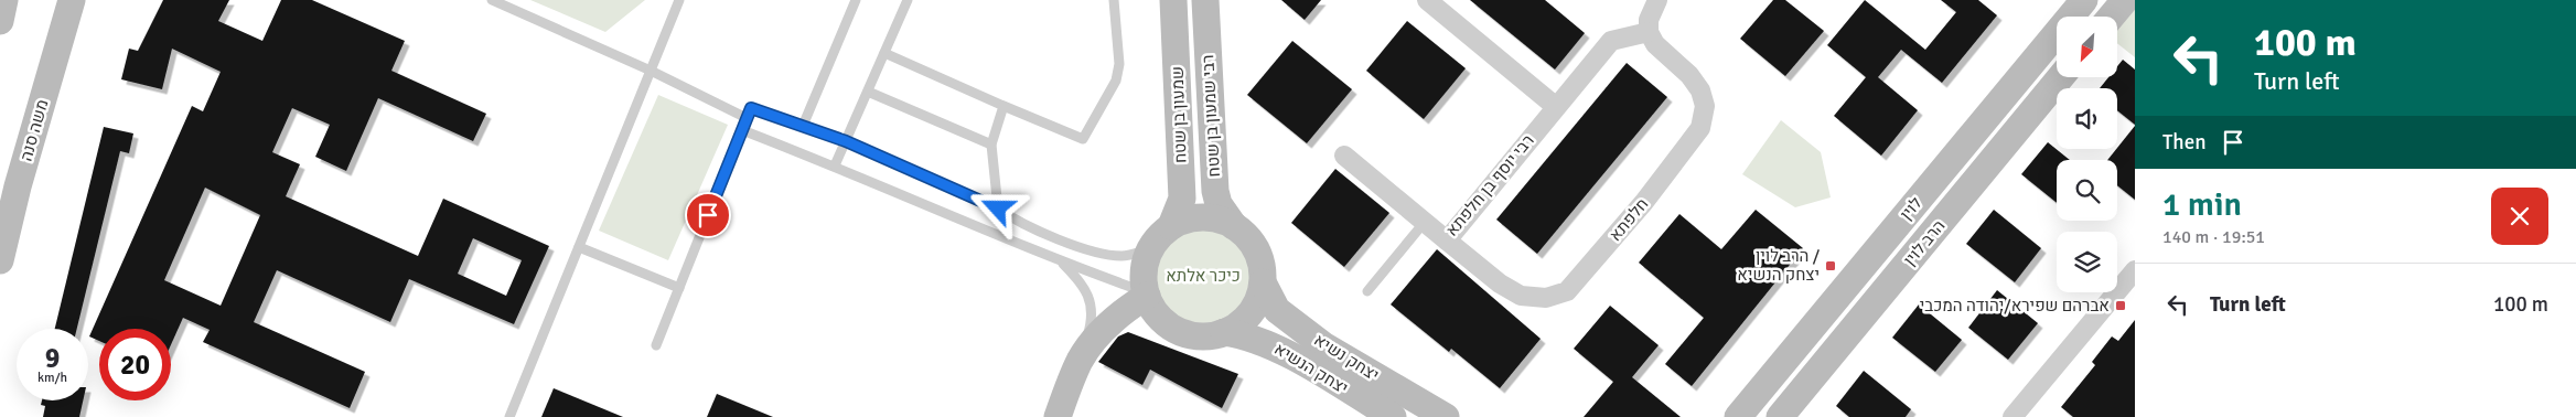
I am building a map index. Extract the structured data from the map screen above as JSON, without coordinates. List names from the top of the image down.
{
  "streets": {
    "street": [
      "שמעון בן שטח",
      "רבי שמעון בן שטח",
      "משה סנה",
      "רבי יוסף בן חלפתא",
      "לוין",
      "חלפתא",
      "הרב לוין",
      "יצחק נשיא",
      "יצחק הנשיא"
    ]
  },
  "crossings": [
    ["שמעון בן שטח", "רבי שמעון בן שטח"],
    ["שמעון בן שטח", "יצחק נשיא"],
    ["שמעון בן שטח", "יצחק הנשיא"],
    ["רבי שמעון בן שטח", "יצחק נשיא"],
    ["רבי שמעון בן שטח", "יצחק הנשיא"],
    ["רבי יוסף בן חלפתא", "חלפתא"],
    ["יצחק נשיא", "יצחק הנשיא"]
  ],
  "parks": ["כיכר אלתא"],
  "places": {
    "transit": ["הרב לוין / יצחק הנשיא", "אברהם שפירא/יהודה המכבי"]
  },
  "north": "bottom left",
  "page": {
    "turn": ["100 m", "Turn left"],
    "then": "Then",
    "heading": ["1 min", "140 m · 19:51"],
    "list": [
      {
        "name": "Turn left",
        "value": "100 m"
      }
    ],
    "speed": "9 km/h",
    "limit": "20"
  }
}
